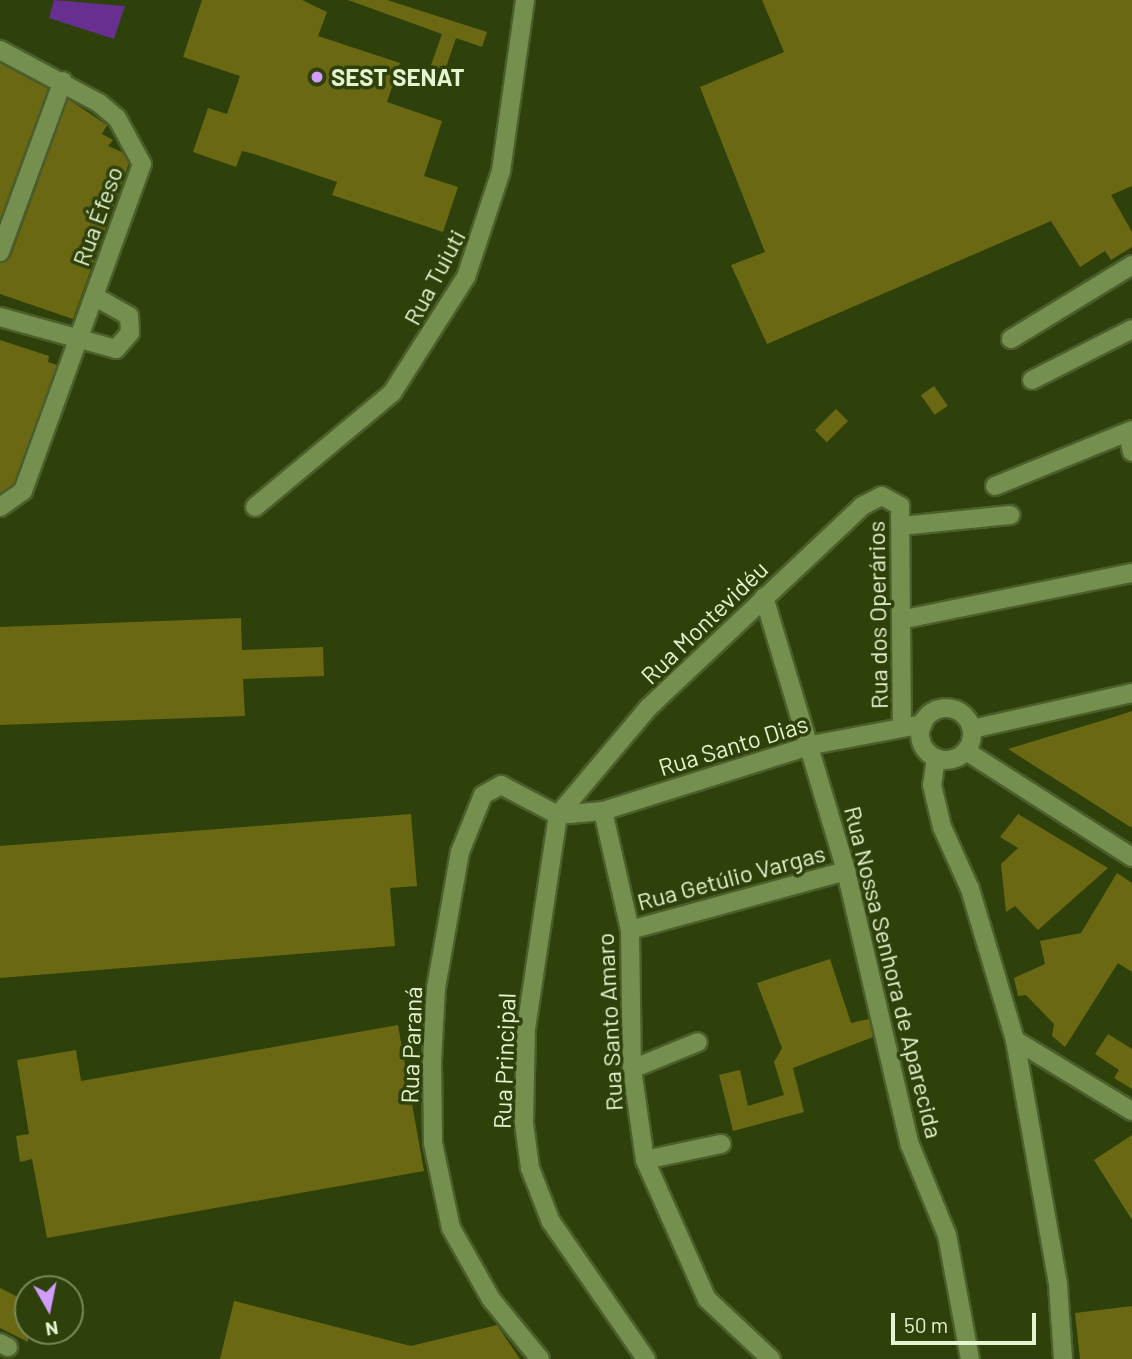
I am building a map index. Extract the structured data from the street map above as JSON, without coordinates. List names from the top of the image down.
{
  "streets": {
    "street": [
      "Rua Éfeso",
      "Rua Tuiuti",
      "Rua dos Operários",
      "Rua Montevidéu",
      "Rua Santo Dias",
      "Rua Getúlio Vargas",
      "Rua Nossa Senhora de Aparecida",
      "Rua Santo Amaro",
      "Rua Paraná",
      "Rua Principal"
    ]
  },
  "crossings": [
    ["Rua dos Operários", "Rua Montevidéu"],
    ["Rua dos Operários", "Rua Santo Dias"],
    ["Rua Montevidéu", "Rua Santo Dias"],
    ["Rua Montevidéu", "Rua Nossa Senhora de Aparecida"],
    ["Rua Montevidéu", "Rua Paraná"],
    ["Rua Montevidéu", "Rua Principal"],
    ["Rua Santo Dias", "Rua Nossa Senhora de Aparecida"],
    ["Rua Santo Dias", "Rua Santo Amaro"],
    ["Rua Santo Dias", "Rua Paraná"],
    ["Rua Santo Dias", "Rua Principal"],
    ["Rua Getúlio Vargas", "Rua Nossa Senhora de Aparecida"],
    ["Rua Getúlio Vargas", "Rua Santo Amaro"],
    ["Rua Paraná", "Rua Principal"]
  ],
  "places": ["SEST SENAT"],
  "scale_bar": "50 m",
  "north": "bottom"
}
